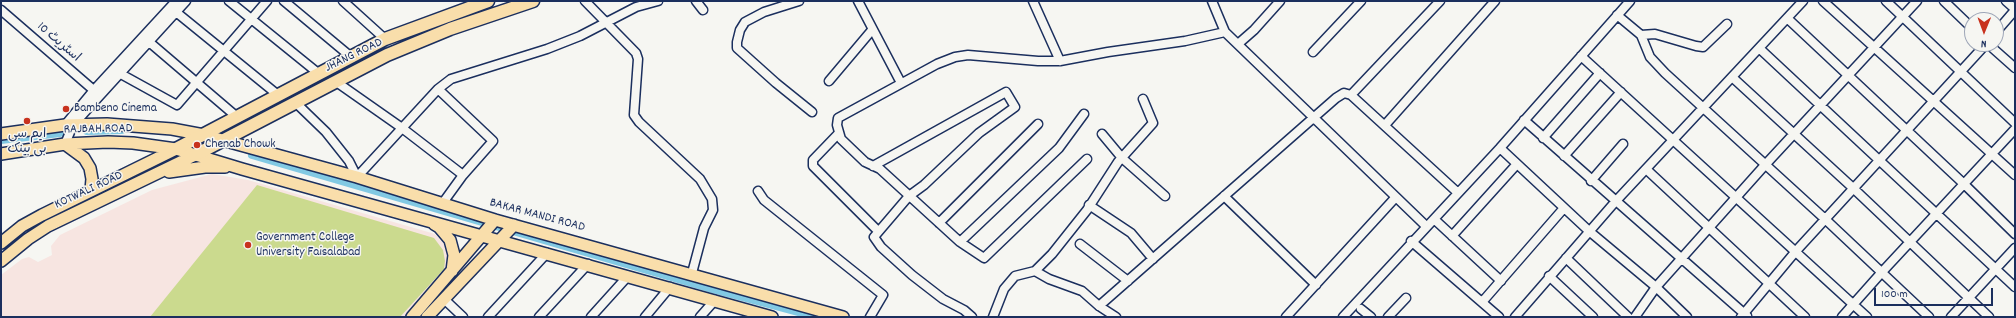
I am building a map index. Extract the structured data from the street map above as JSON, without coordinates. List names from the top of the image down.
{
  "streets": {
    "highway": ["JHANG ROAD"],
    "main road": ["RAJBAH ROAD", "KOTWALI ROAD", "BAKAR MANDI ROAD"],
    "street": ["اسٹریٹ 10"]
  },
  "crossings": [
    ["JHANG ROAD", "RAJBAH ROAD"],
    ["JHANG ROAD", "KOTWALI ROAD"],
    ["JHANG ROAD", "BAKAR MANDI ROAD"],
    ["RAJBAH ROAD", "KOTWALI ROAD"],
    ["RAJBAH ROAD", "BAKAR MANDI ROAD"]
  ],
  "places": [
    "Bambeno Cinema",
    "ایم سی بی بینک",
    "Chenab Chowk",
    "Government College University Faisalabad"
  ],
  "scale_bar": "100 m",
  "north": "bottom"
}
